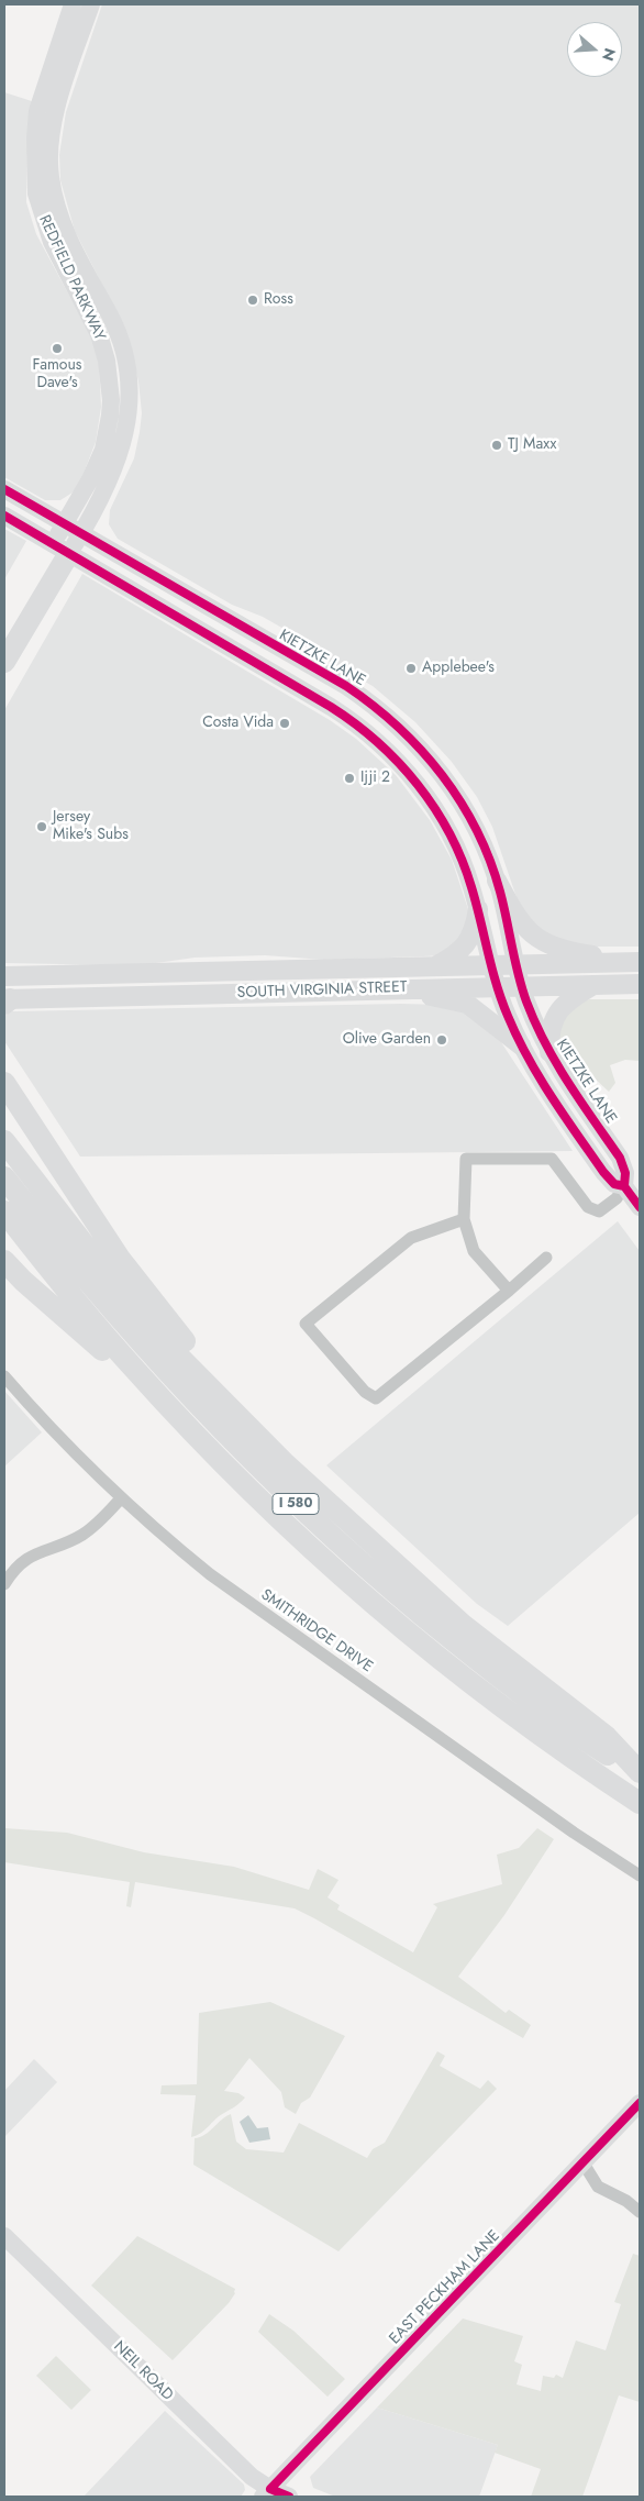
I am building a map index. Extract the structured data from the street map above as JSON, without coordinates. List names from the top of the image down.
{
  "streets": {
    "highway": ["I 580"],
    "main road": ["SOUTH VIRGINIA STREET"],
    "street": [
      "REDFIELD PARKWAY",
      "KIETZKE LANE",
      "SMITHRIDGE DRIVE",
      "EAST PECKHAM LANE",
      "NEIL ROAD"
    ]
  },
  "crossings": [
    ["REDFIELD PARKWAY", "KIETZKE LANE"],
    ["KIETZKE LANE", "SOUTH VIRGINIA STREET"],
    ["EAST PECKHAM LANE", "NEIL ROAD"]
  ],
  "places": [
    "Ross",
    "Famous Dave's",
    "TJ Maxx",
    "Applebee's",
    "Costa Vida",
    "Ijji 2",
    "Jersey Mike's Subs",
    "Olive Garden"
  ],
  "north": "right"
}
